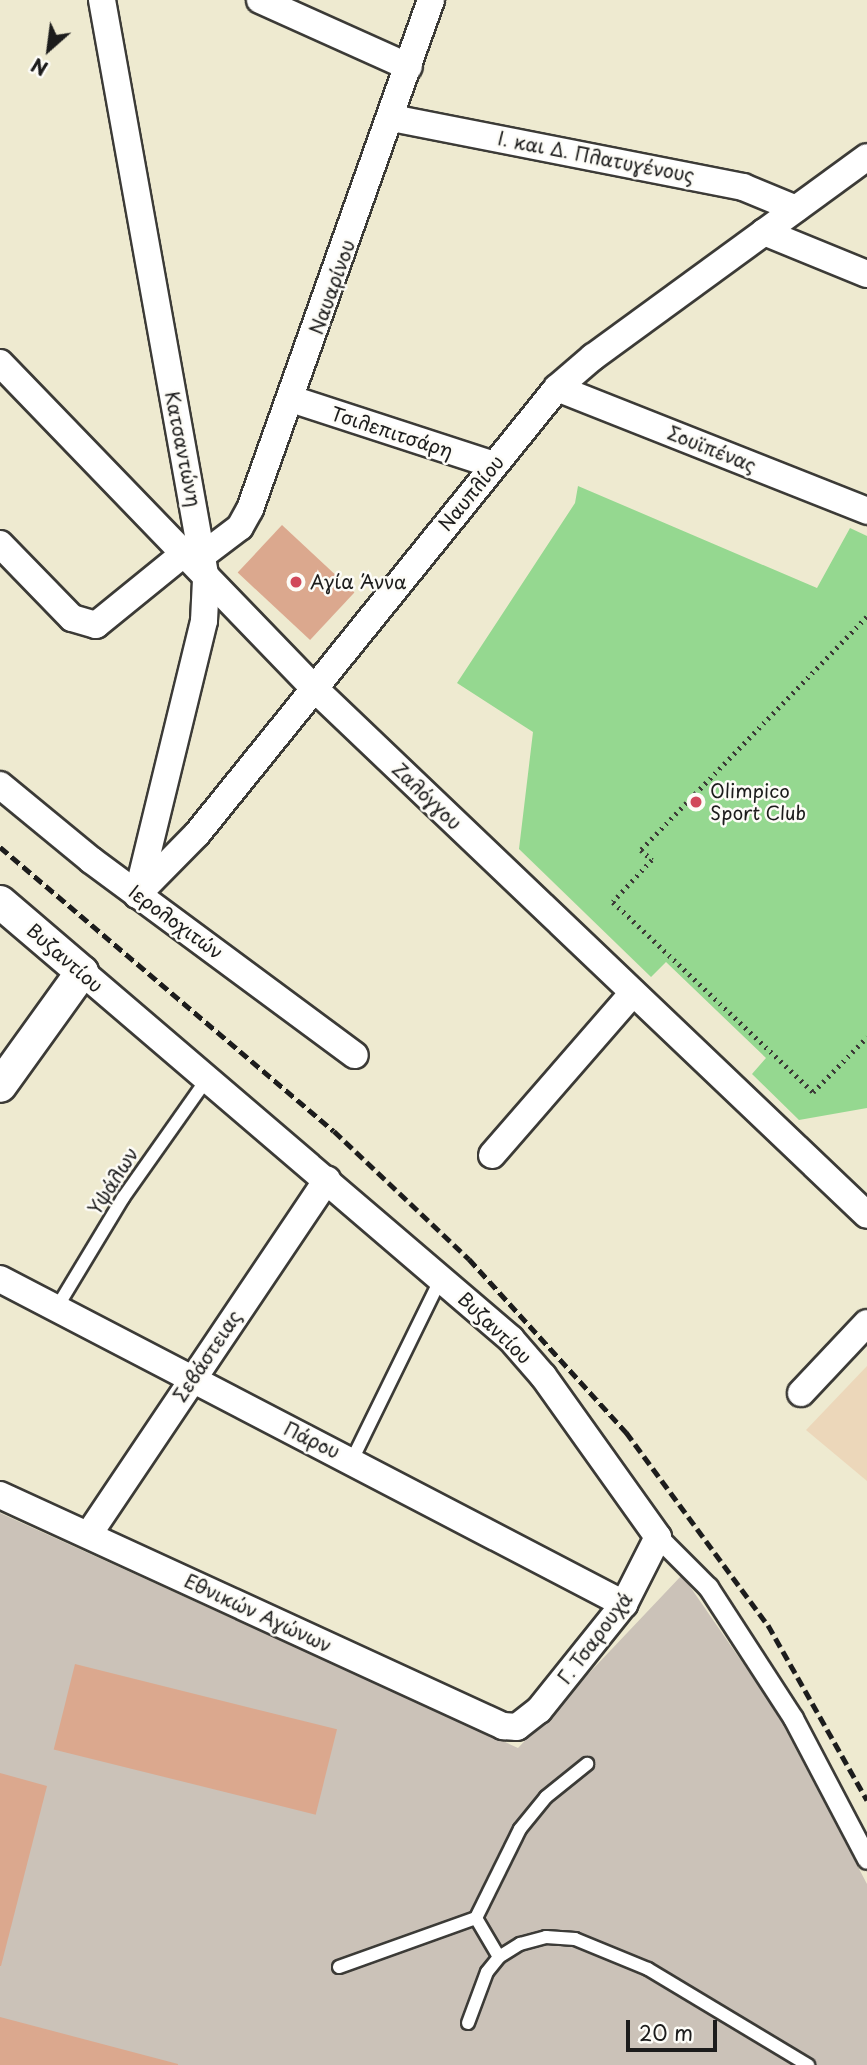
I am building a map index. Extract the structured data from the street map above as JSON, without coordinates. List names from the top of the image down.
{
  "streets": {
    "street": [
      "Ι. και Δ. Πλατυγένους",
      "Ναυαρίνου",
      "Τσιλεπιτσάρη",
      "Κατσαντώνη",
      "Σουϊπένας",
      "Ναυπλίου",
      "Ζαλόγγου",
      "Ιερολοχιτών",
      "Βυζαντίου",
      "Σεβάστειας",
      "Πάρου",
      "Εθνικών Αγώνων",
      "Γ. Τσαρουχά"
    ],
    "lane": ["Υψάλων"]
  },
  "crossings": [
    ["Ι. και Δ. Πλατυγένους", "Ναυαρίνου"],
    ["Ι. και Δ. Πλατυγένους", "Ναυπλίου"],
    ["Ναυαρίνου", "Τσιλεπιτσάρη"],
    ["Ναυαρίνου", "Κατσαντώνη"],
    ["Ναυαρίνου", "Ζαλόγγου"],
    ["Τσιλεπιτσάρη", "Ναυπλίου"],
    ["Κατσαντώνη", "Ναυπλίου"],
    ["Κατσαντώνη", "Ζαλόγγου"],
    ["Κατσαντώνη", "Ιερολοχιτών"],
    ["Σουϊπένας", "Ναυπλίου"],
    ["Ναυπλίου", "Ζαλόγγου"],
    ["Ναυπλίου", "Ιερολοχιτών"],
    ["Βυζαντίου", "Υψάλων"],
    ["Βυζαντίου", "Σεβάστειας"],
    ["Βυζαντίου", "Γ. Τσαρουχά"],
    ["Υψάλων", "Πάρου"],
    ["Σεβάστειας", "Πάρου"],
    ["Σεβάστειας", "Εθνικών Αγώνων"],
    ["Πάρου", "Γ. Τσαρουχά"],
    ["Εθνικών Αγώνων", "Γ. Τσαρουχά"]
  ],
  "places": ["Αγία Άννα", "Olimpico Sport Club"],
  "scale_bar": "20 m",
  "north": "bottom left"
}
